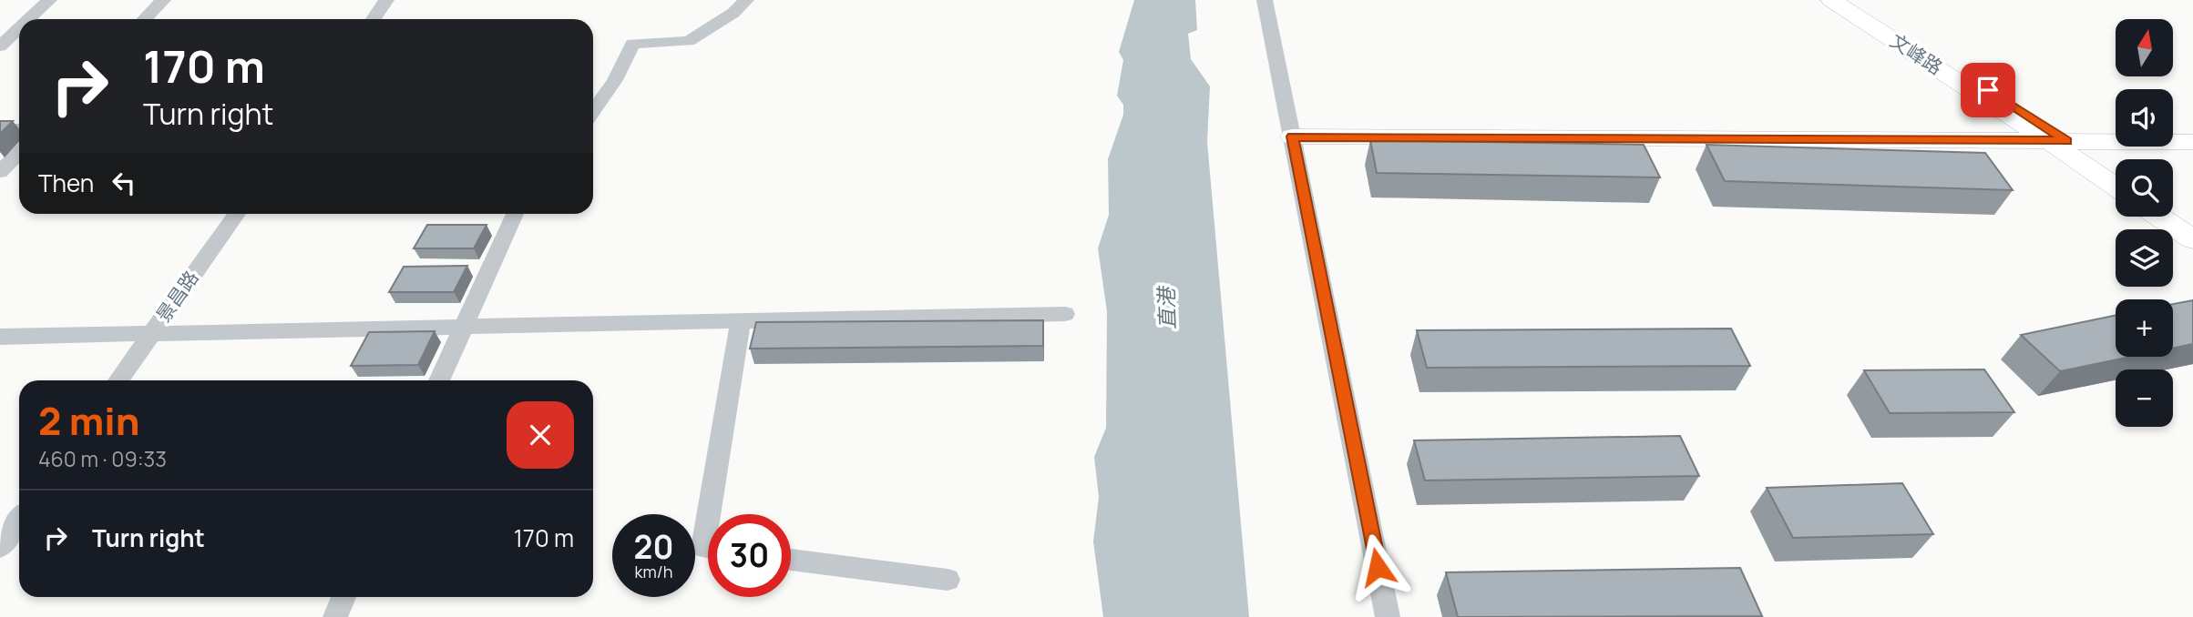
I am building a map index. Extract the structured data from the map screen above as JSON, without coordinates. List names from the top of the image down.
{
  "streets": {
    "street": ["文峰路", "景昌路"]
  },
  "water": ["直港"],
  "north": "top",
  "page": {
    "map_buttons": ["+", "−"],
    "turn": ["170 m", "Turn right"],
    "then": "Then",
    "heading": ["2 min", "460 m · 09:33"],
    "list": [
      {
        "name": "Turn right",
        "value": "170 m"
      }
    ],
    "speed": "20 km/h",
    "limit": "30"
  }
}
